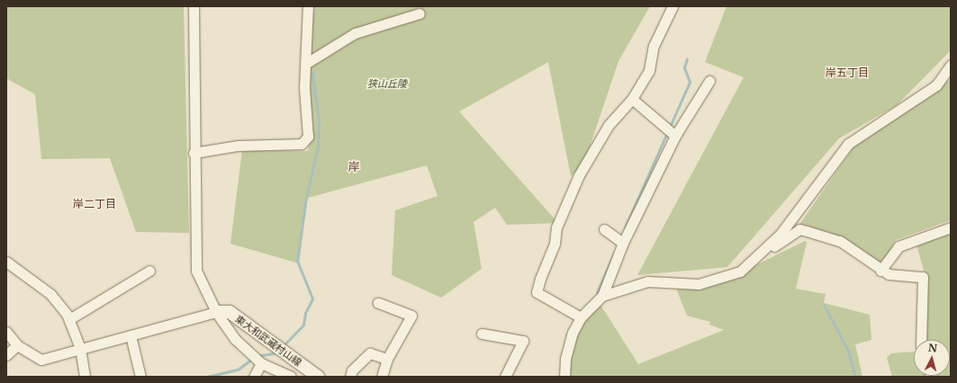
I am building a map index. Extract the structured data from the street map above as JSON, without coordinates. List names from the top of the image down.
{
  "streets": {
    "street": ["東大和武蔵村山線"]
  },
  "districts": ["岸五丁目", "岸", "岸二丁目"],
  "parks": ["狭山丘陵"],
  "north": "top"
}
